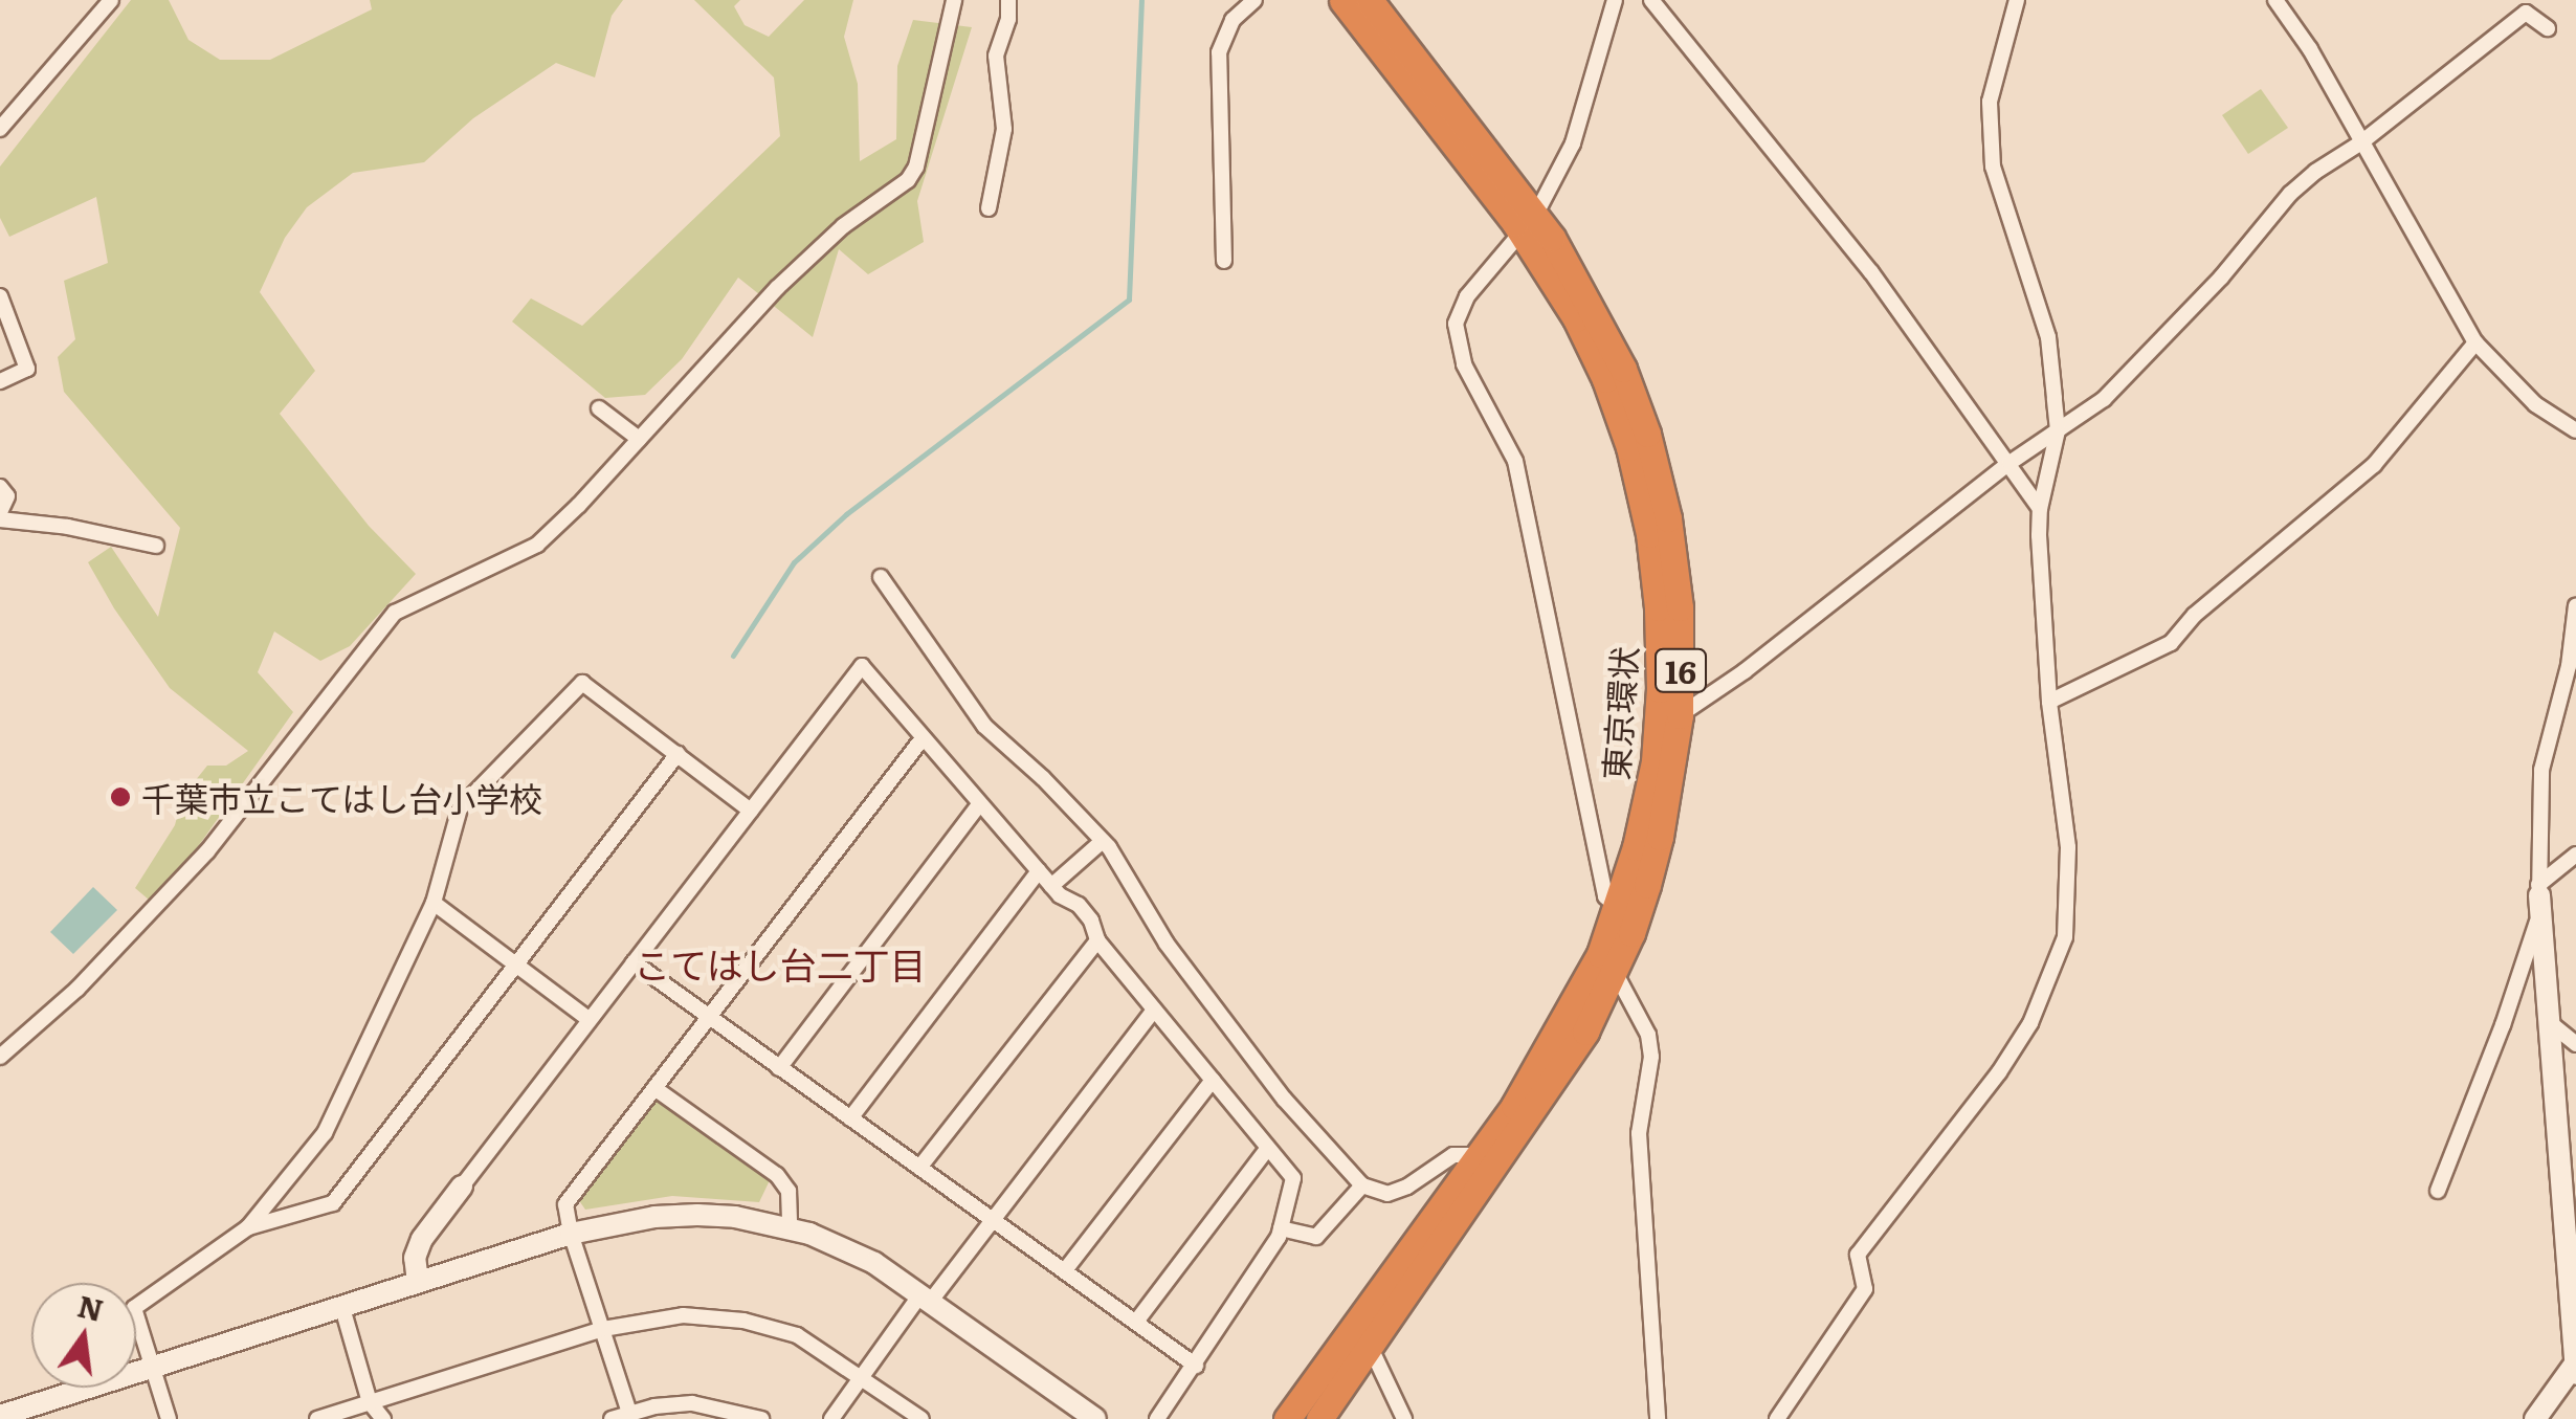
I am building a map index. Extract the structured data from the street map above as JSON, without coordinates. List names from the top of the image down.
{
  "streets": {
    "highway": ["16", "東京環状"]
  },
  "districts": ["こてはし台二丁目"],
  "places": ["千葉市立こてはし台小学校"],
  "north": "top"
}
